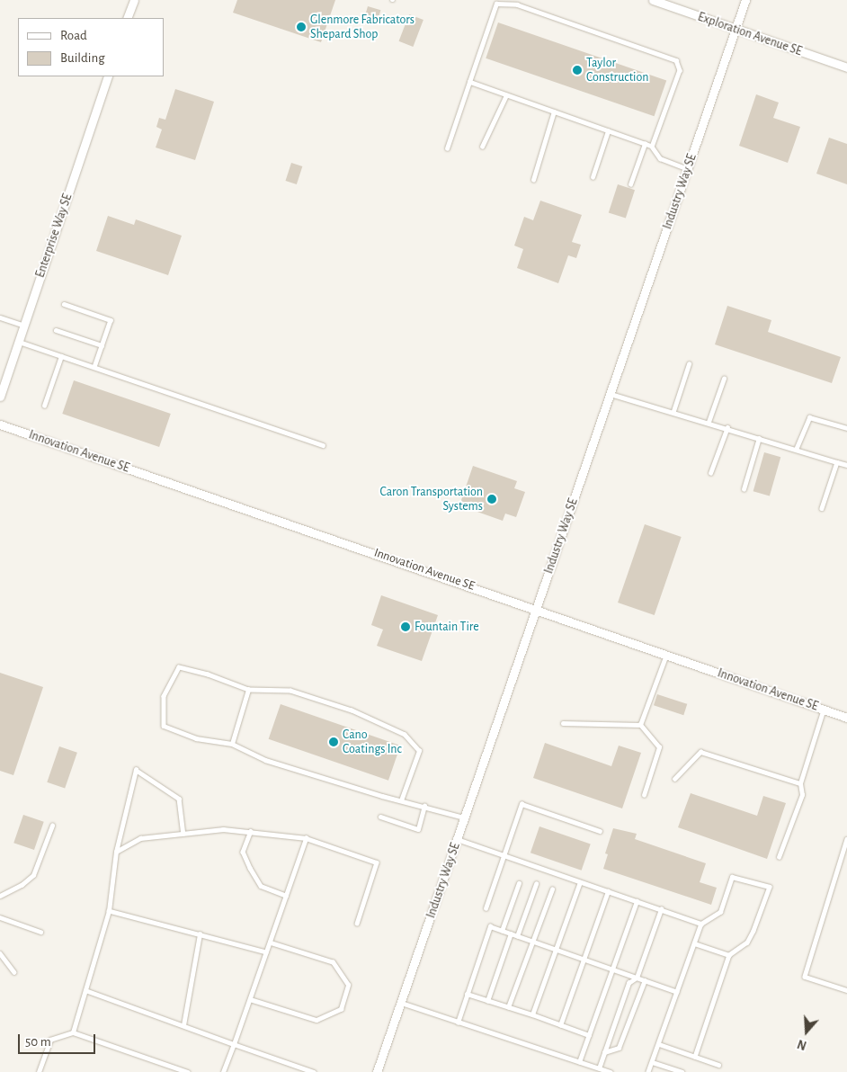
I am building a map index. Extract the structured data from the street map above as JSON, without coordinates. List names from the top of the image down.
{
  "streets": {
    "street": [
      "Exploration Avenue SE",
      "Industry Way SE",
      "Enterprise Way SE",
      "Innovation Avenue SE"
    ]
  },
  "crossings": [
    ["Exploration Avenue SE", "Industry Way SE"],
    ["Industry Way SE", "Innovation Avenue SE"]
  ],
  "places": [
    "Glenmore Fabricators Shepard Shop",
    "Taylor Construction",
    "Caron Transportation Systems",
    "Fountain Tire",
    "Cano Coatings Inc"
  ],
  "legend": ["Road", "Building"],
  "scale_bar": "50 m",
  "north": "bottom"
}
